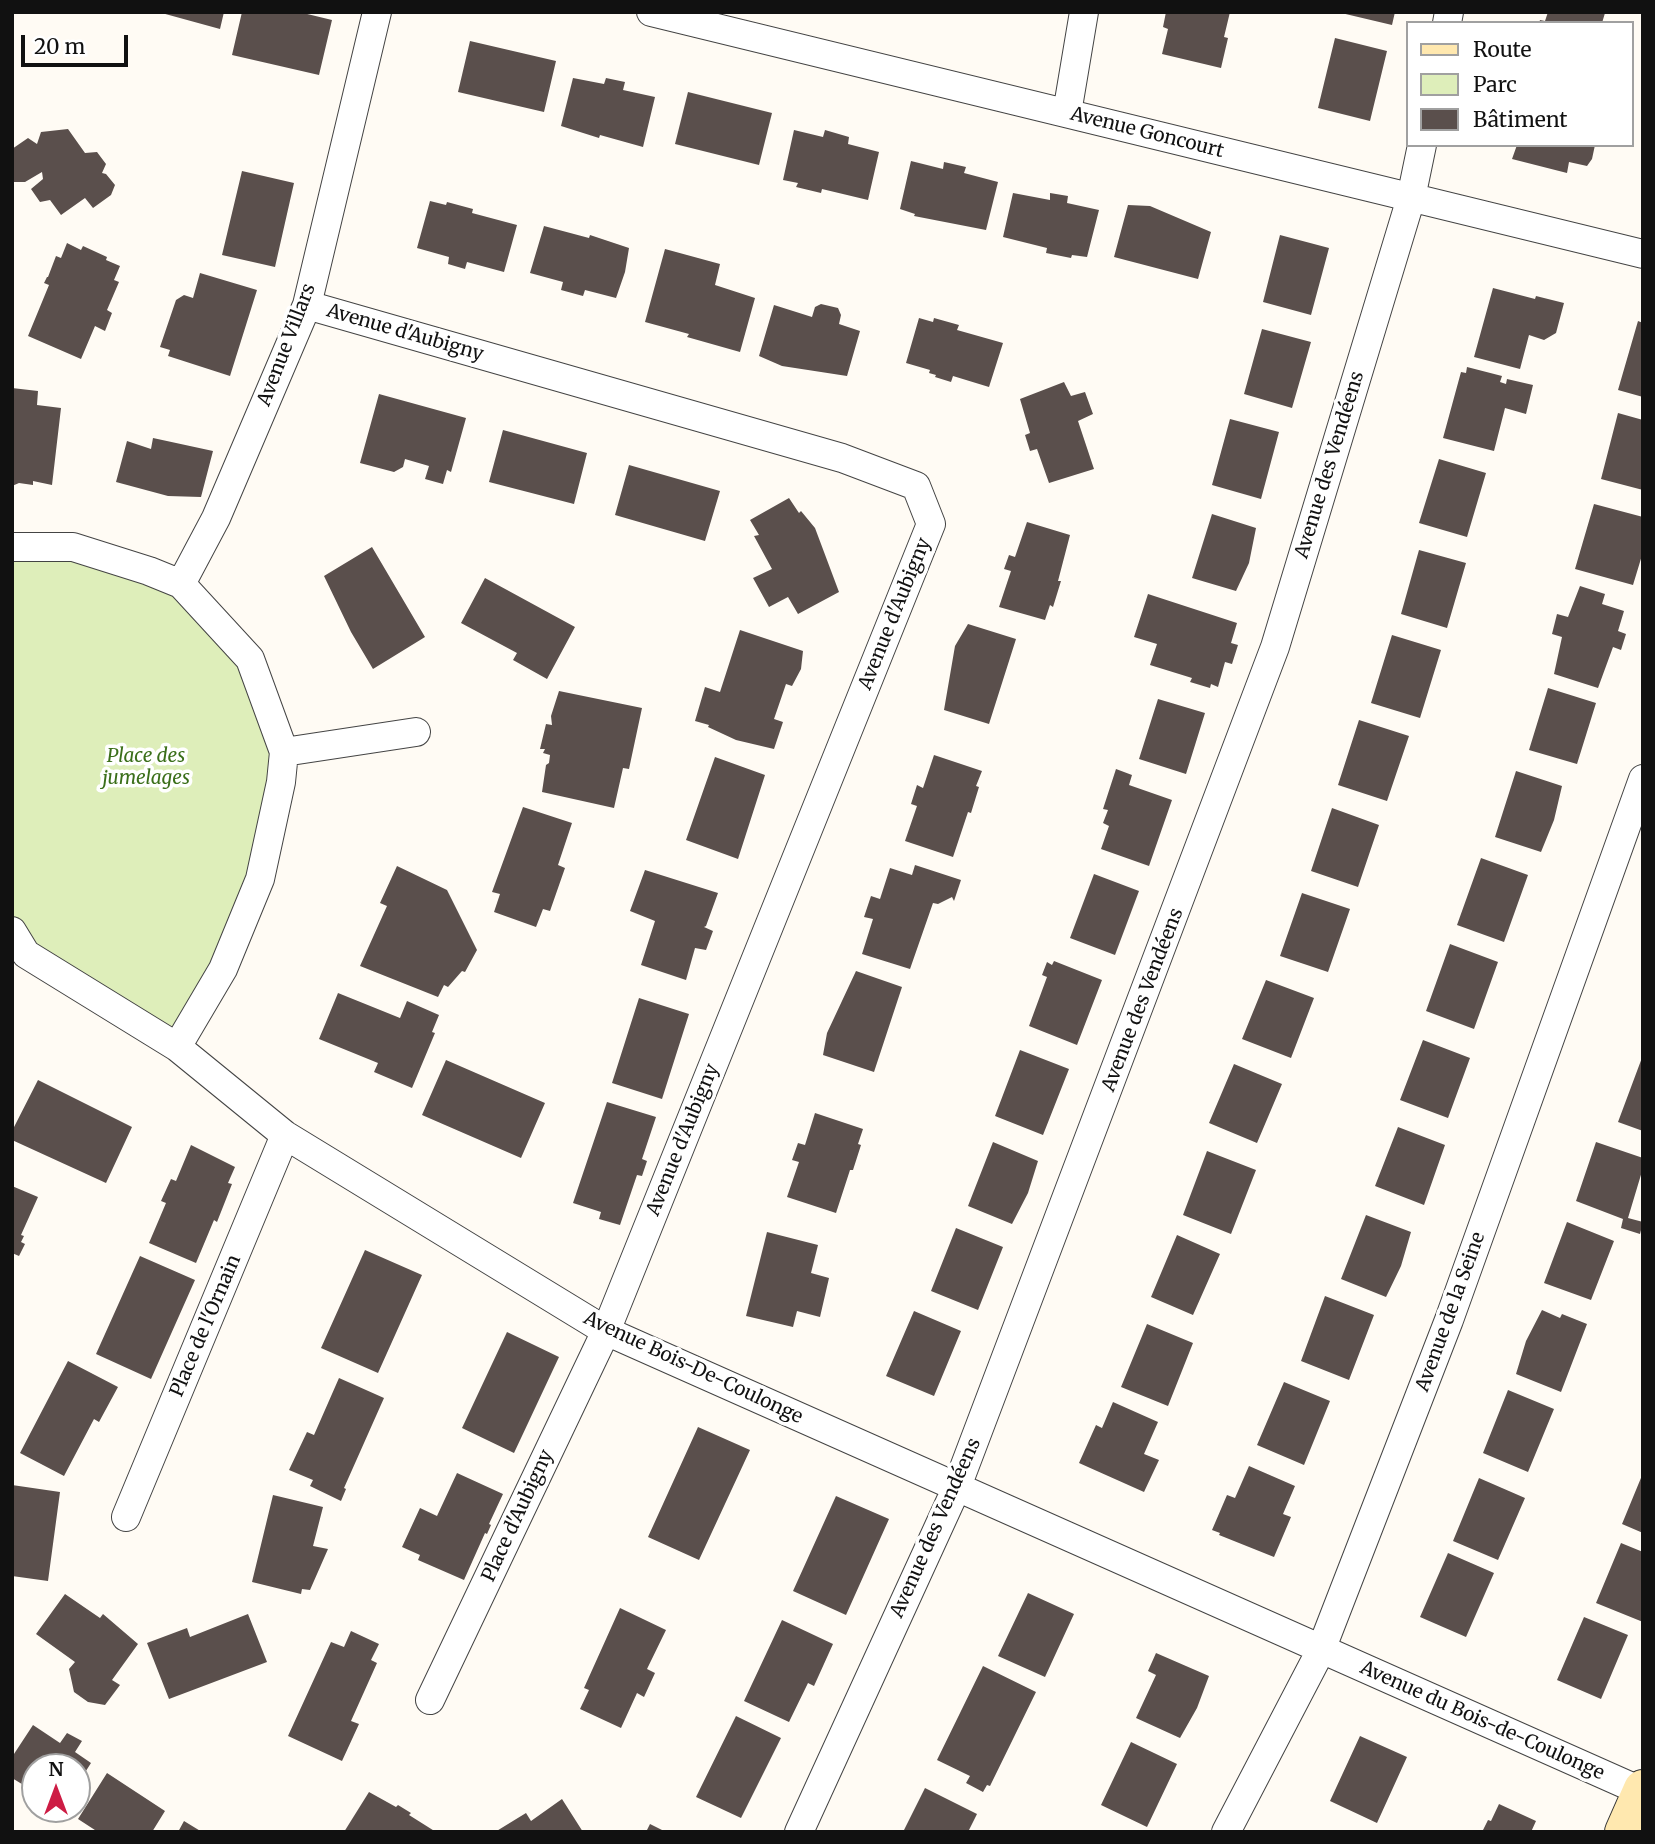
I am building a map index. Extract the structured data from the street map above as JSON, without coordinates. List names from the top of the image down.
{
  "streets": {
    "street": [
      "Avenue Goncourt",
      "Avenue d'Aubigny",
      "Avenue Villars",
      "Avenue des Vendéens",
      "Avenue de la Seine",
      "Place de l'Ornain",
      "Avenue Bois-De-Coulonge",
      "Place d'Aubigny",
      "Avenue du Bois-de-Coulonge"
    ]
  },
  "crossings": [
    ["Avenue Goncourt", "Avenue des Vendéens"],
    ["Avenue d'Aubigny", "Avenue Villars"],
    ["Avenue d'Aubigny", "Avenue Bois-De-Coulonge"],
    ["Avenue d'Aubigny", "Place d'Aubigny"],
    ["Avenue des Vendéens", "Avenue Bois-De-Coulonge"],
    ["Avenue de la Seine", "Avenue Bois-De-Coulonge"],
    ["Avenue de la Seine", "Avenue du Bois-de-Coulonge"],
    ["Place de l'Ornain", "Avenue Bois-De-Coulonge"],
    ["Avenue Bois-De-Coulonge", "Place d'Aubigny"],
    ["Avenue Bois-De-Coulonge", "Avenue du Bois-de-Coulonge"]
  ],
  "parks": ["Place des jumelages"],
  "legend": ["Route", "Parc", "Bâtiment"],
  "scale_bar": "20 m",
  "north": "top"
}
